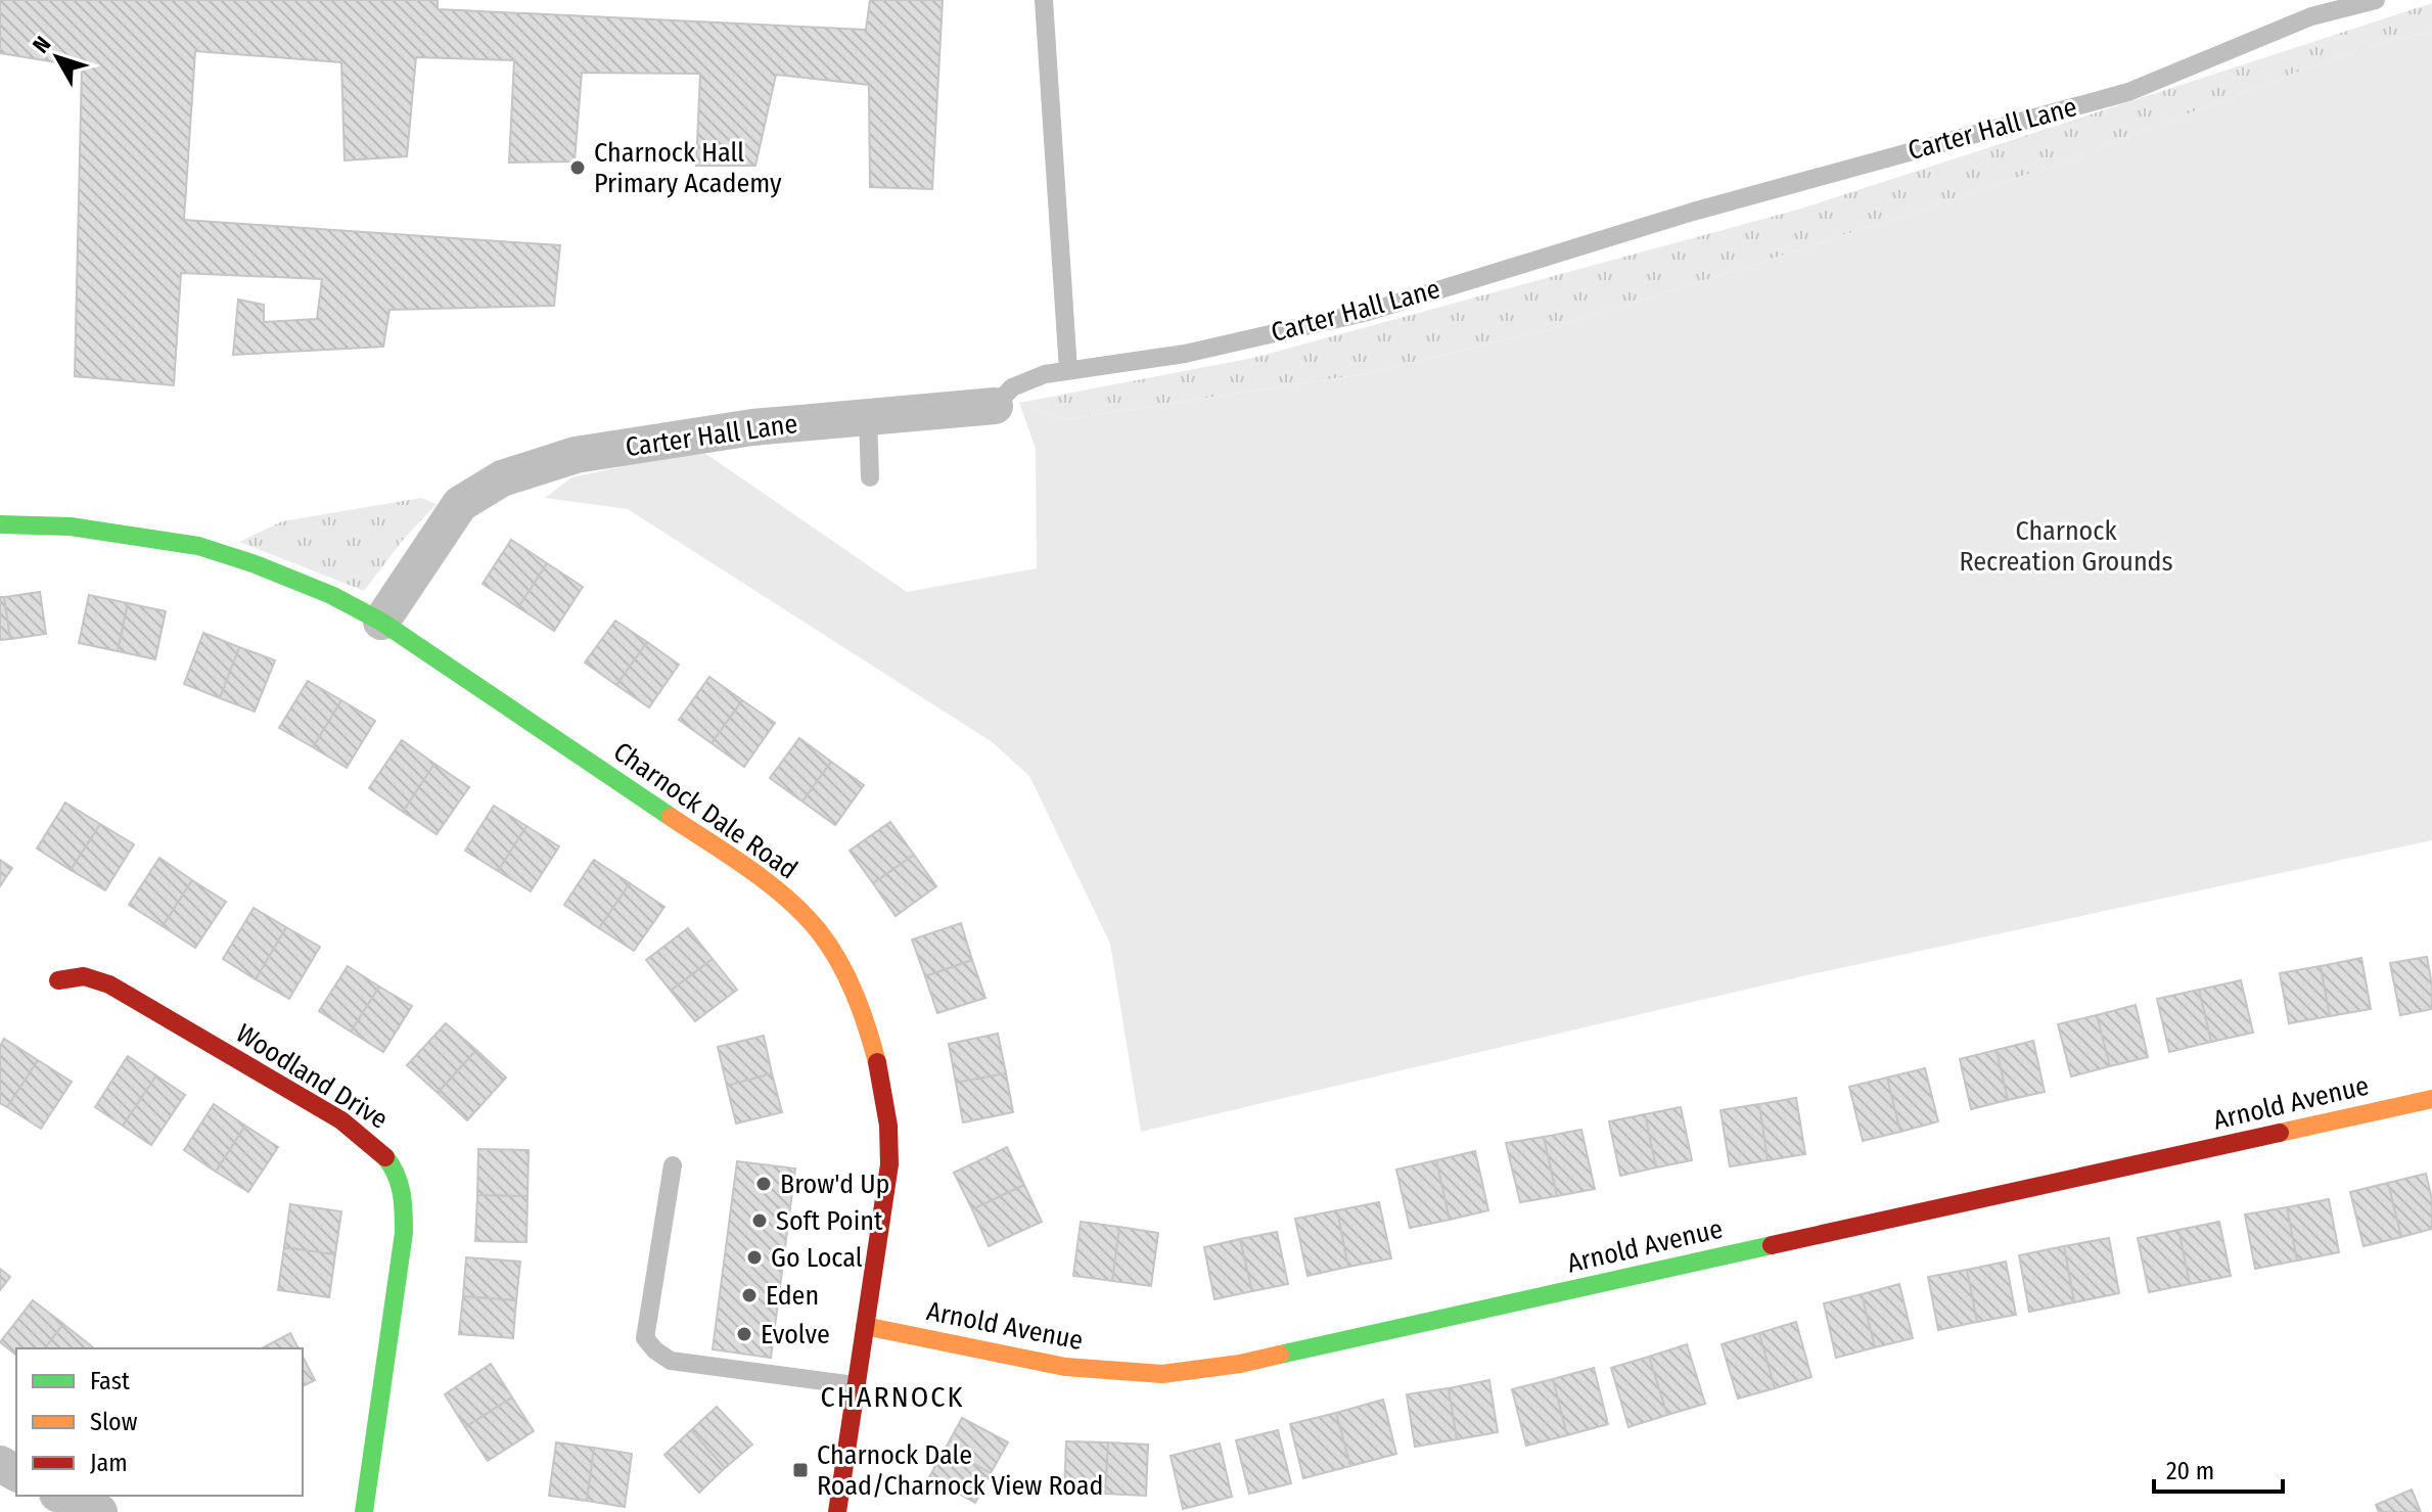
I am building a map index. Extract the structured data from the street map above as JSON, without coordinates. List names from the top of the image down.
{
  "streets": {
    "street": [
      "Carter Hall Lane",
      "Charnock Dale Road",
      "Woodland Drive",
      "Arnold Avenue"
    ]
  },
  "crossings": [
    ["Carter Hall Lane", "Charnock Dale Road"],
    ["Charnock Dale Road", "Arnold Avenue"]
  ],
  "districts": ["CHARNOCK"],
  "parks": ["Charnock Recreation Grounds"],
  "places": {
    "other": [
      "Charnock Hall Primary Academy",
      "Brow'd Up",
      "Soft Point",
      "Go Local",
      "Eden",
      "Evolve"
    ],
    "transit": ["Charnock Dale Road/Charnock View Road"]
  },
  "legend": ["Fast", "Slow", "Jam"],
  "scale_bar": "20 m",
  "north": "top left"
}
